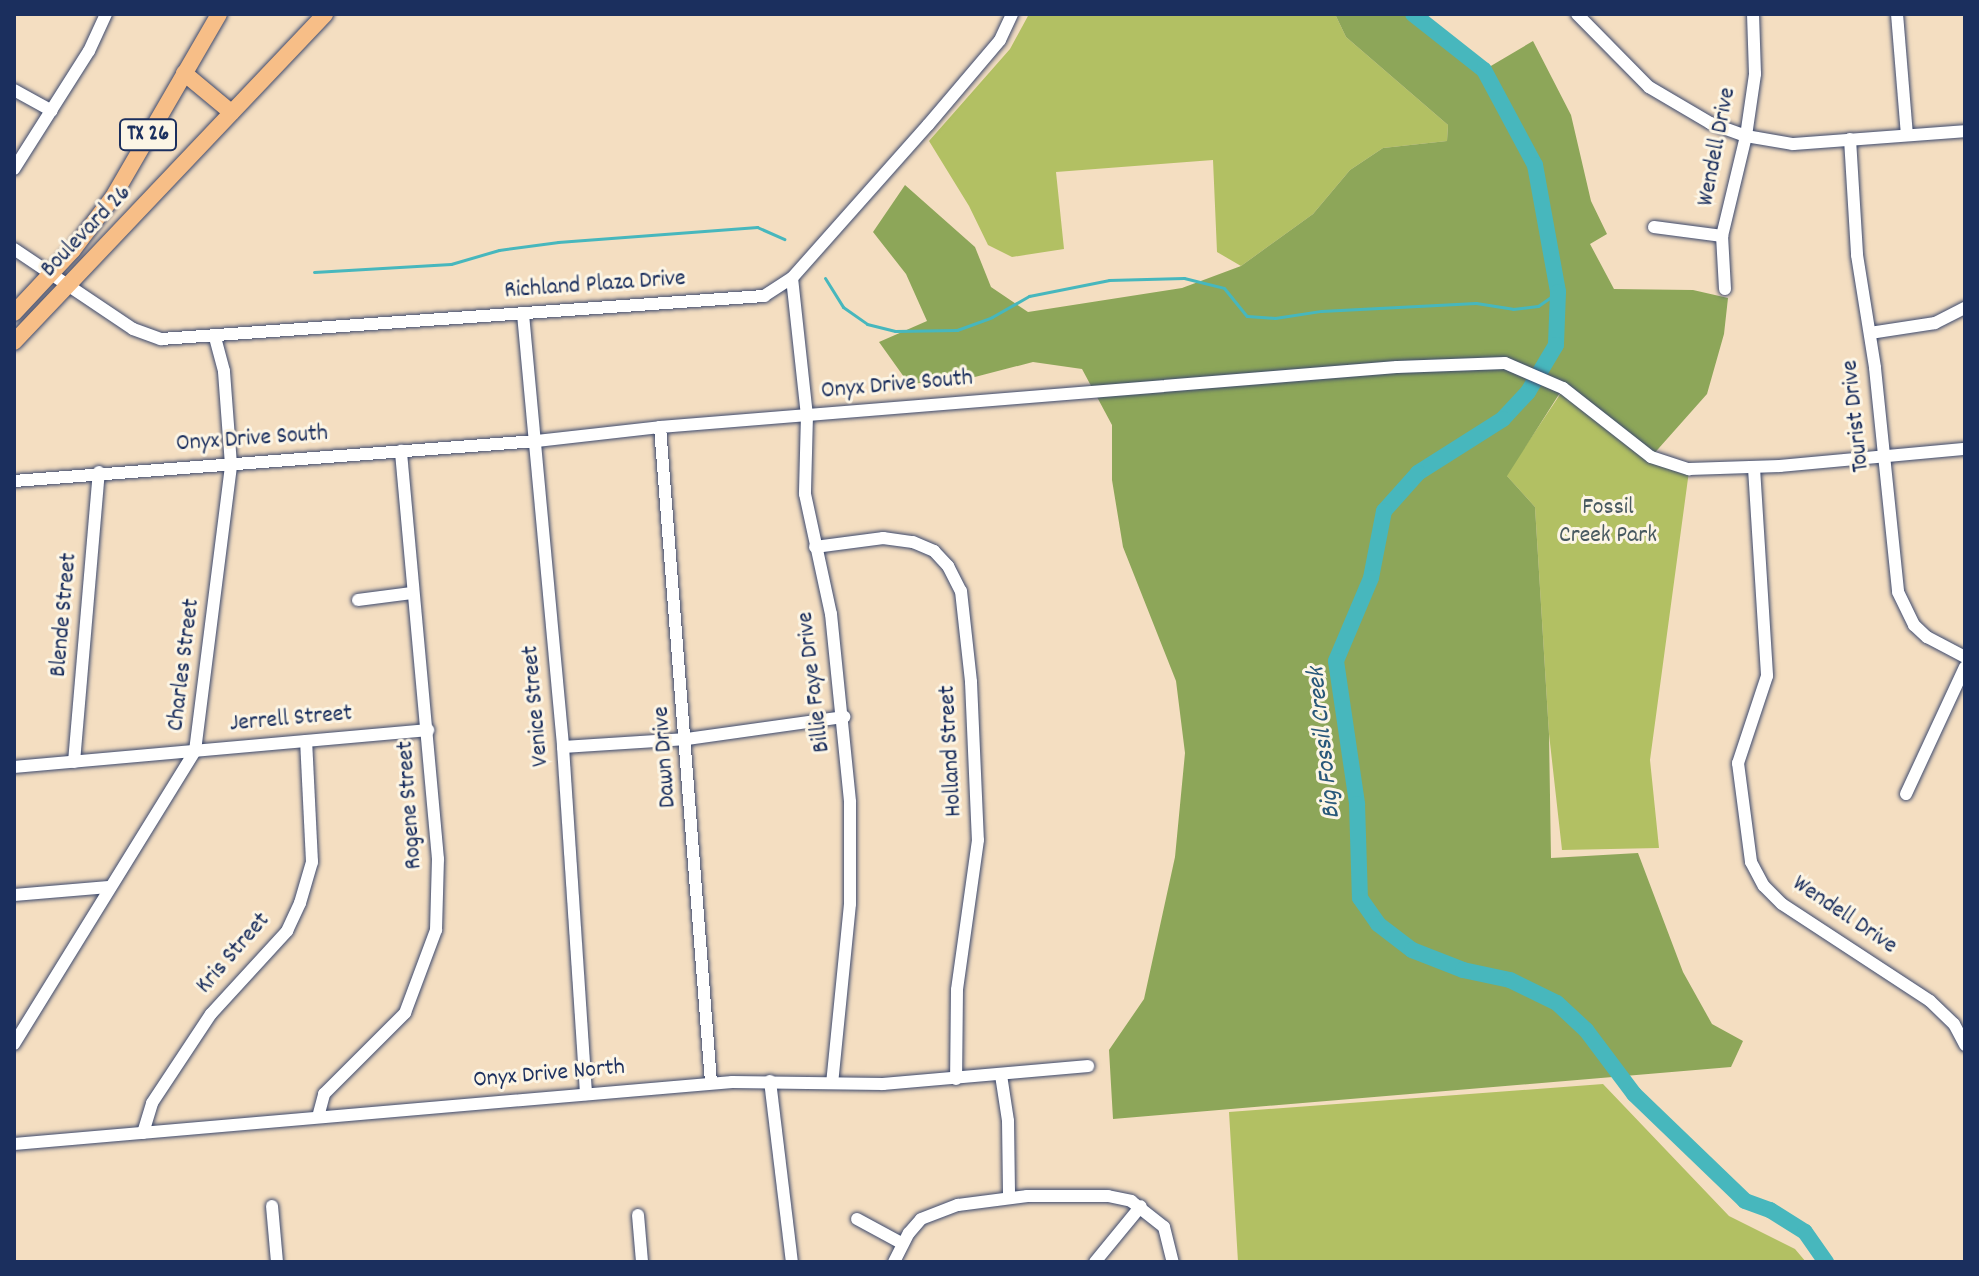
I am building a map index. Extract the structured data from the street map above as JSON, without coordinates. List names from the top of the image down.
{
  "streets": {
    "main road": ["TX 26", "Boulevard 26"],
    "street": [
      "Wendell Drive",
      "Richland Plaza Drive",
      "Onyx Drive South",
      "Tourist Drive",
      "Blende Street",
      "Charles Street",
      "Billie Faye Drive",
      "Venice Street",
      "Jerrell Street",
      "Holland Street",
      "Dawn Drive",
      "Rogene Street",
      "Kris Street",
      "Onyx Drive North"
    ]
  },
  "crossings": [
    ["Wendell Drive", "Onyx Drive South"],
    ["Boulevard 26", "Richland Plaza Drive"],
    ["Richland Plaza Drive", "Charles Street"],
    ["Richland Plaza Drive", "Billie Faye Drive"],
    ["Richland Plaza Drive", "Venice Street"],
    ["Onyx Drive South", "Tourist Drive"],
    ["Onyx Drive South", "Blende Street"],
    ["Onyx Drive South", "Charles Street"],
    ["Onyx Drive South", "Billie Faye Drive"],
    ["Onyx Drive South", "Venice Street"],
    ["Onyx Drive South", "Dawn Drive"],
    ["Onyx Drive South", "Rogene Street"],
    ["Blende Street", "Jerrell Street"],
    ["Charles Street", "Jerrell Street"],
    ["Billie Faye Drive", "Holland Street"],
    ["Billie Faye Drive", "Onyx Drive North"],
    ["Venice Street", "Onyx Drive North"],
    ["Jerrell Street", "Rogene Street"],
    ["Jerrell Street", "Kris Street"],
    ["Holland Street", "Onyx Drive North"],
    ["Dawn Drive", "Onyx Drive North"],
    ["Rogene Street", "Onyx Drive North"],
    ["Kris Street", "Onyx Drive North"]
  ],
  "water": ["Big Fossil Creek"],
  "parks": ["Fossil Creek Park"]
}
